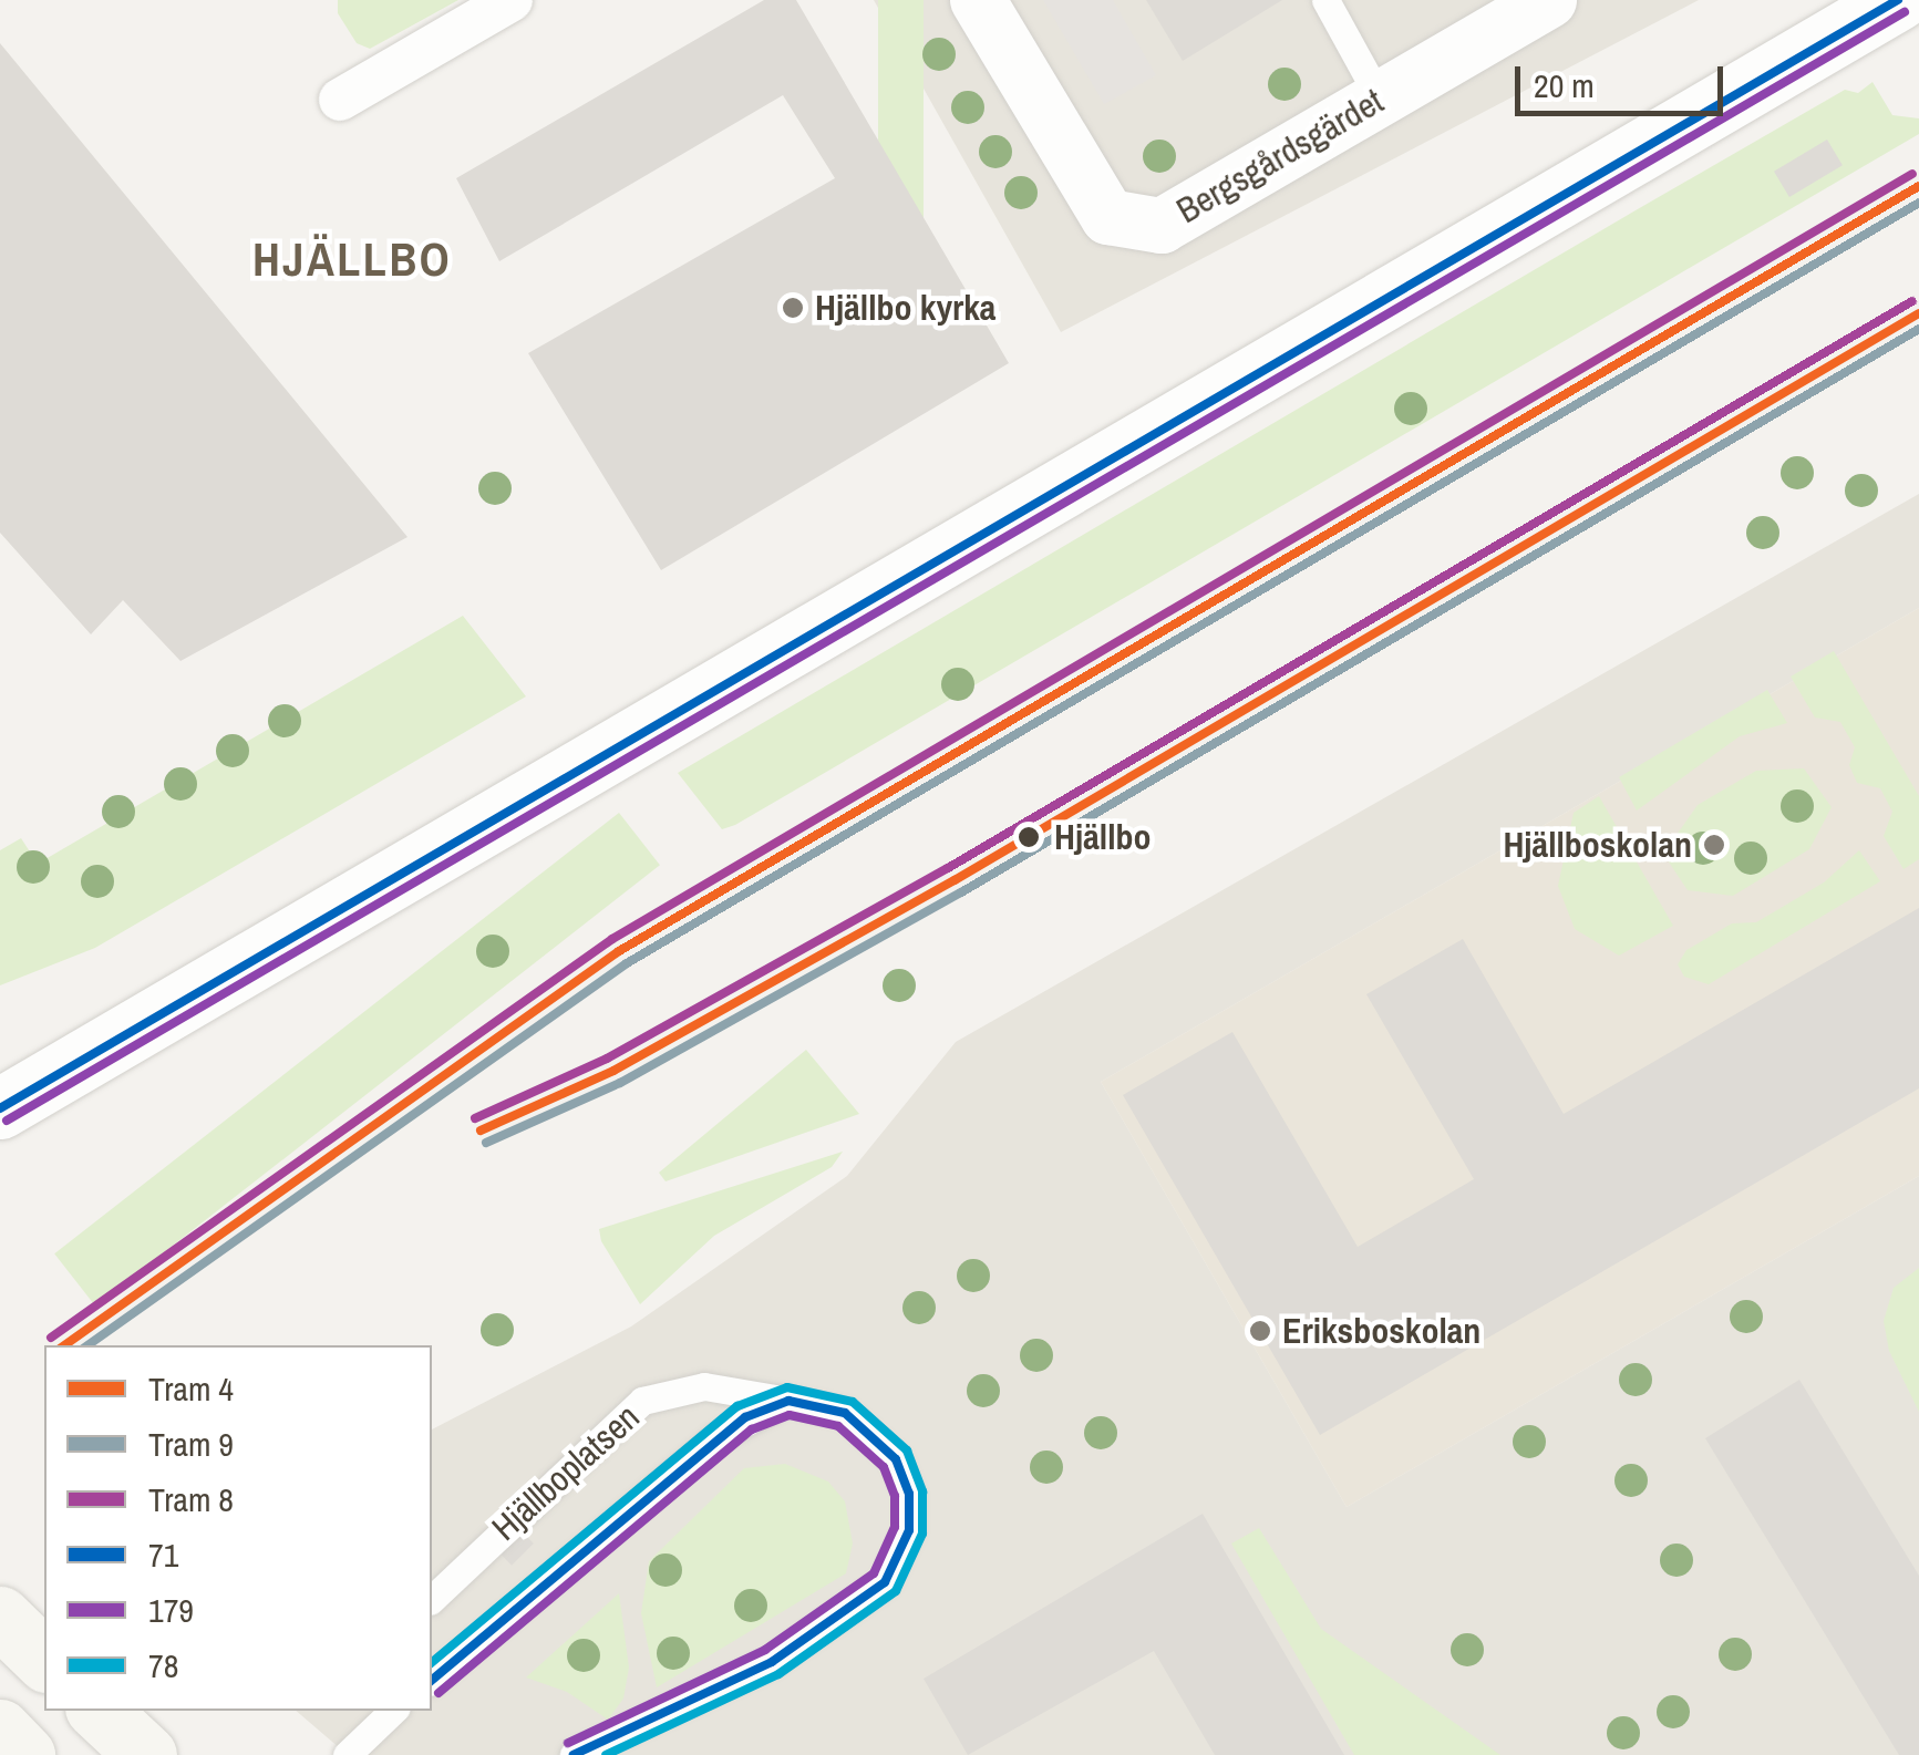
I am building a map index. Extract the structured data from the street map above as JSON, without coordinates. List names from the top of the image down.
{
  "streets": {
    "street": ["Bergsgårdsgärdet"],
    "lane": ["Hjällboplatsen"]
  },
  "districts": ["HJÄLLBO"],
  "places": [
    "Hjällbo kyrka",
    "Hjällbo",
    "Hjällboskolan",
    "Eriksboskolan"
  ],
  "lines": [
    "transit line 71",
    "transit line 179",
    "tram line 8",
    "tram line 4",
    "tram line 9",
    "transit line 78"
  ],
  "legend": [
    "Tram 4",
    "Tram 9",
    "Tram 8",
    "71",
    "179",
    "78"
  ],
  "scale_bar": "20 m"
}
